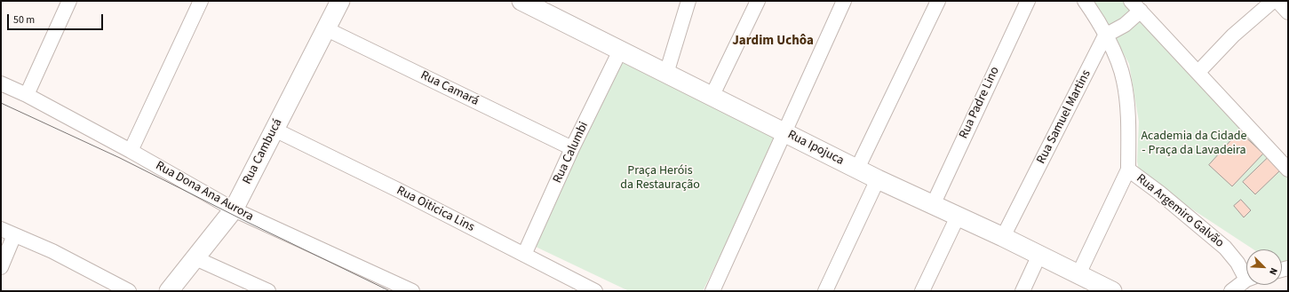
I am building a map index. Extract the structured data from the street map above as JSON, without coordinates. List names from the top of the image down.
{
  "streets": {
    "main road": ["Rua Ipojuca", "Rua Cambucá"],
    "street": [
      "Rua Camará",
      "Rua Padre Lino",
      "Rua Samuel Martins",
      "Rua Calumbi",
      "Rua Dona Ana Aurora",
      "Rua Oiticica Lins",
      "Rua Argemiro Galvão"
    ]
  },
  "crossings": [
    ["Rua Camará", "Rua Cambucá"],
    ["Rua Camará", "Rua Calumbi"],
    ["Rua Padre Lino", "Rua Ipojuca"],
    ["Rua Samuel Martins", "Rua Ipojuca"],
    ["Rua Samuel Martins", "Rua Argemiro Galvão"],
    ["Rua Ipojuca", "Rua Calumbi"],
    ["Rua Cambucá", "Rua Dona Ana Aurora"],
    ["Rua Cambucá", "Rua Oiticica Lins"],
    ["Rua Calumbi", "Rua Oiticica Lins"]
  ],
  "districts": ["Jardim Uchôa"],
  "parks": ["Academia da Cidade - Praça da Lavadeira", "Praça Heróis da Restauração"],
  "scale_bar": "50 m",
  "north": "bottom right"
}
